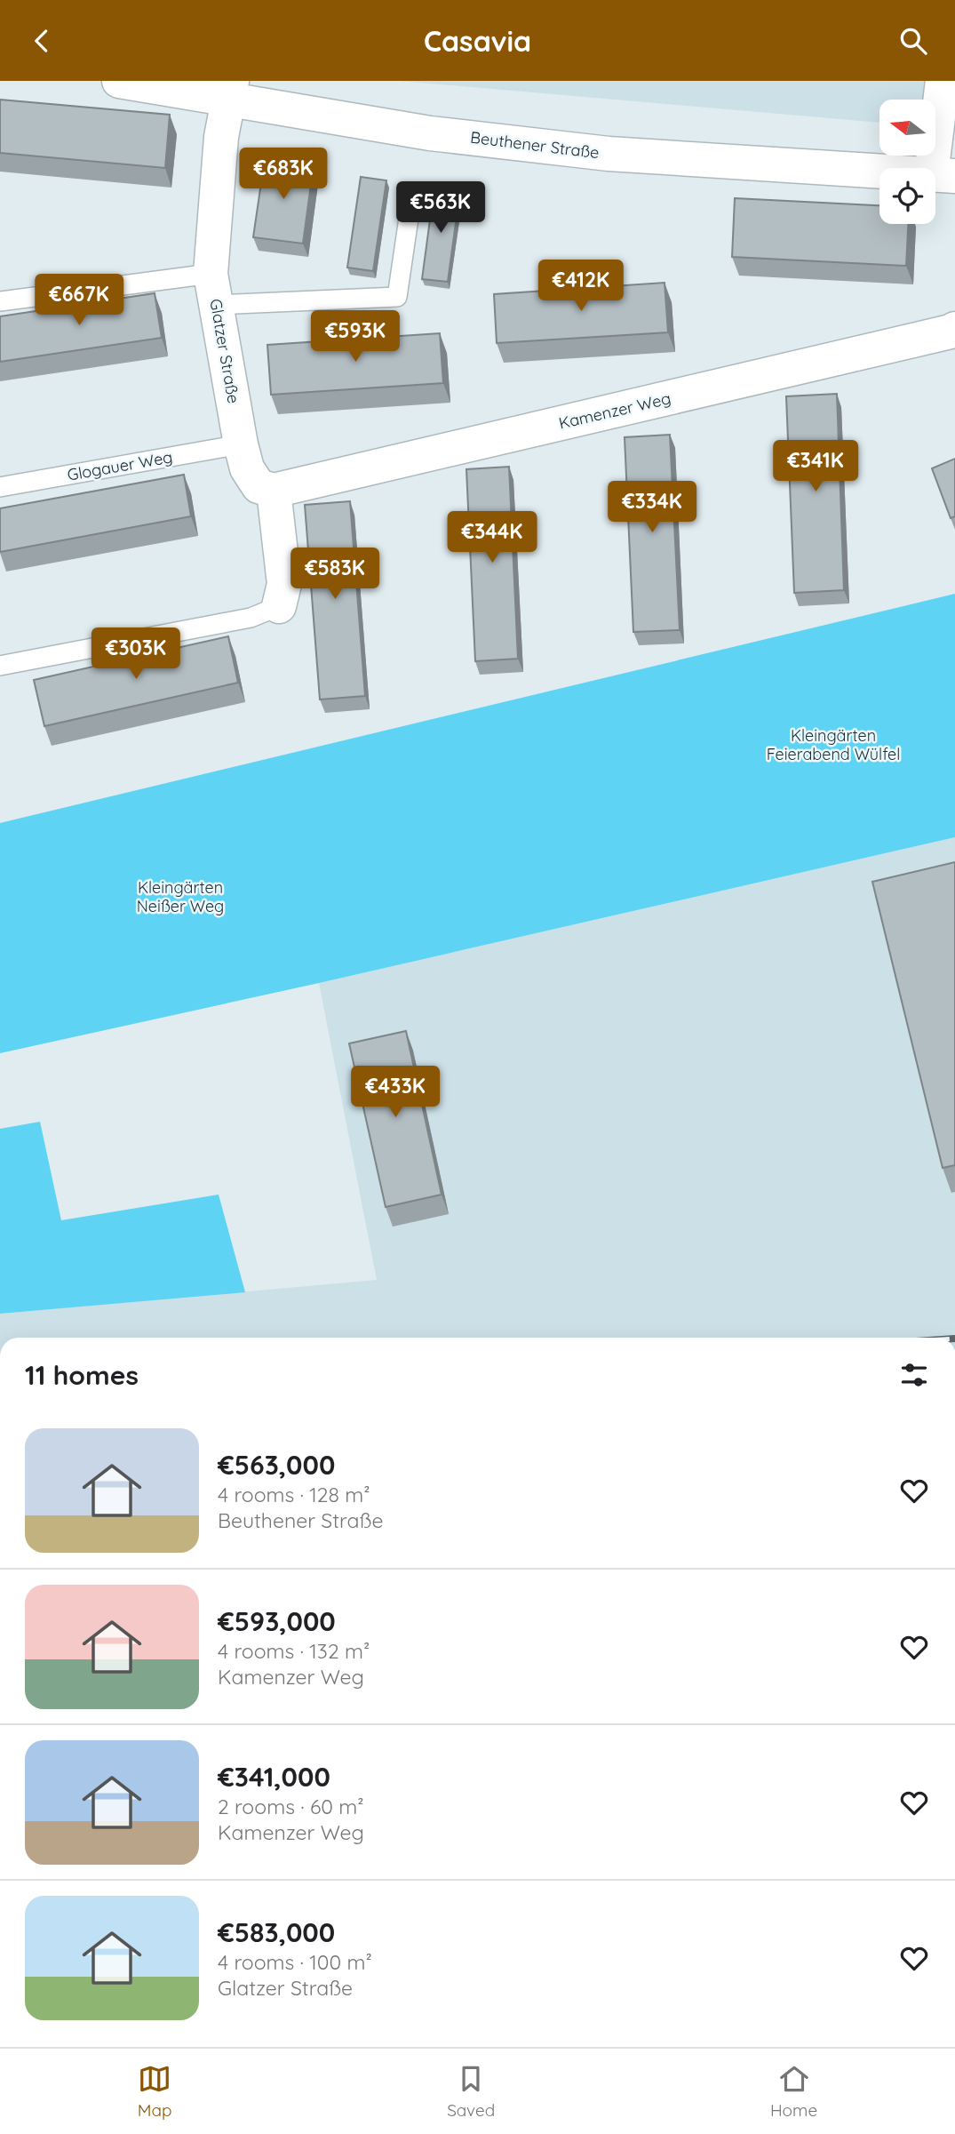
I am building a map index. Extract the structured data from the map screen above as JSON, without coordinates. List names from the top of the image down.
{
  "streets": {
    "street": ["Beuthener Straße", "Glatzer Straße", "Kamenzer Weg"],
    "lane": ["Glogauer Weg"]
  },
  "crossings": [
    ["Beuthener Straße", "Glatzer Straße"],
    ["Glatzer Straße", "Kamenzer Weg"],
    ["Glatzer Straße", "Glogauer Weg"]
  ],
  "parks": ["Kleingärten Feierabend Wülfel", "Kleingärten Neißer Weg"],
  "north": "left",
  "page": {
    "header": "Casavia",
    "price": [
      "€683K",
      "€563K",
      "€412K",
      "€667K",
      "€593K",
      "€341K",
      "€334K",
      "€344K",
      "€583K",
      "€303K",
      "€433K"
    ],
    "heading": "11 homes",
    "list": [
      {
        "name": "€563,000",
        "note": "4 rooms · 128 m² · Beuthener Straße"
      },
      {
        "name": "€593,000",
        "note": "4 rooms · 132 m² · Kamenzer Weg"
      },
      {
        "name": "€341,000",
        "note": "2 rooms · 60 m² · Kamenzer Weg"
      },
      {
        "name": "€583,000",
        "note": "4 rooms · 100 m² · Glatzer Straße"
      }
    ],
    "tabs": ["Map", "Saved", "Home"]
  }
}
